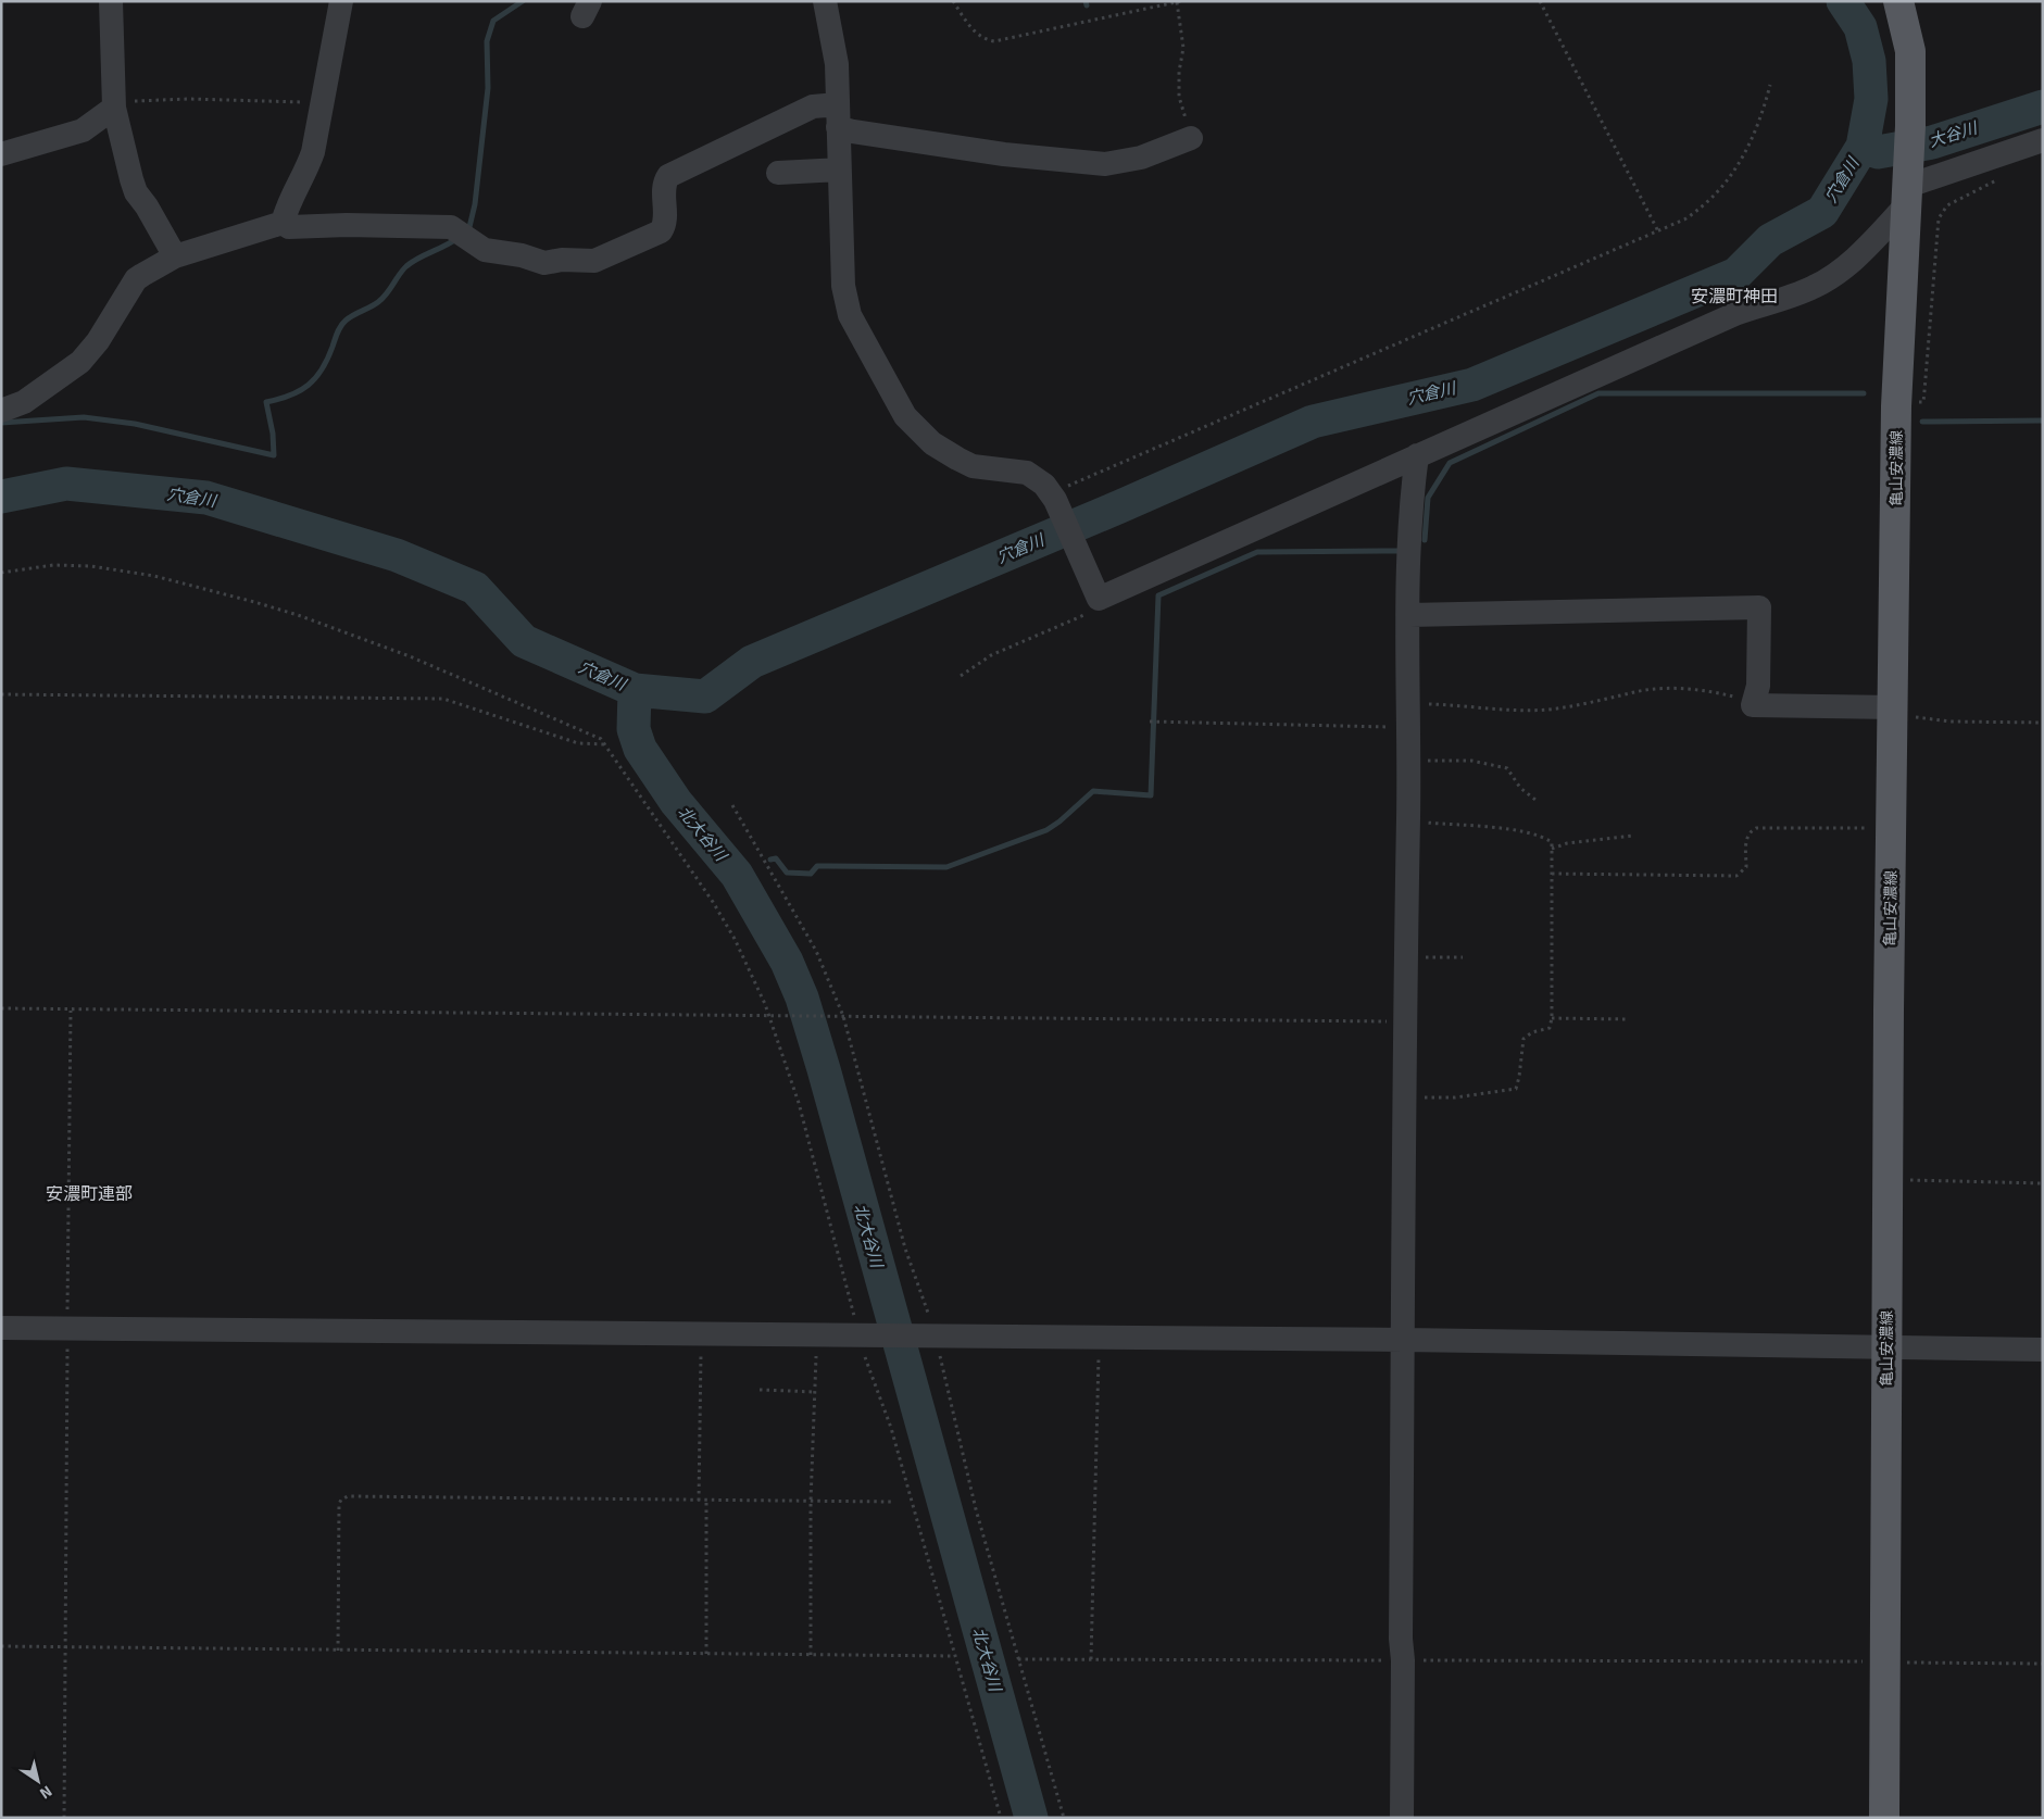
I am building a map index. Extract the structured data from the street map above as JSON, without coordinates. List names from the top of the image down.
{
  "streets": {
    "main road": ["亀山安濃線"]
  },
  "districts": ["安濃町神田", "安濃町連部"],
  "water": ["大谷川", "穴倉川", "北大谷川"],
  "north": "bottom right"
}
